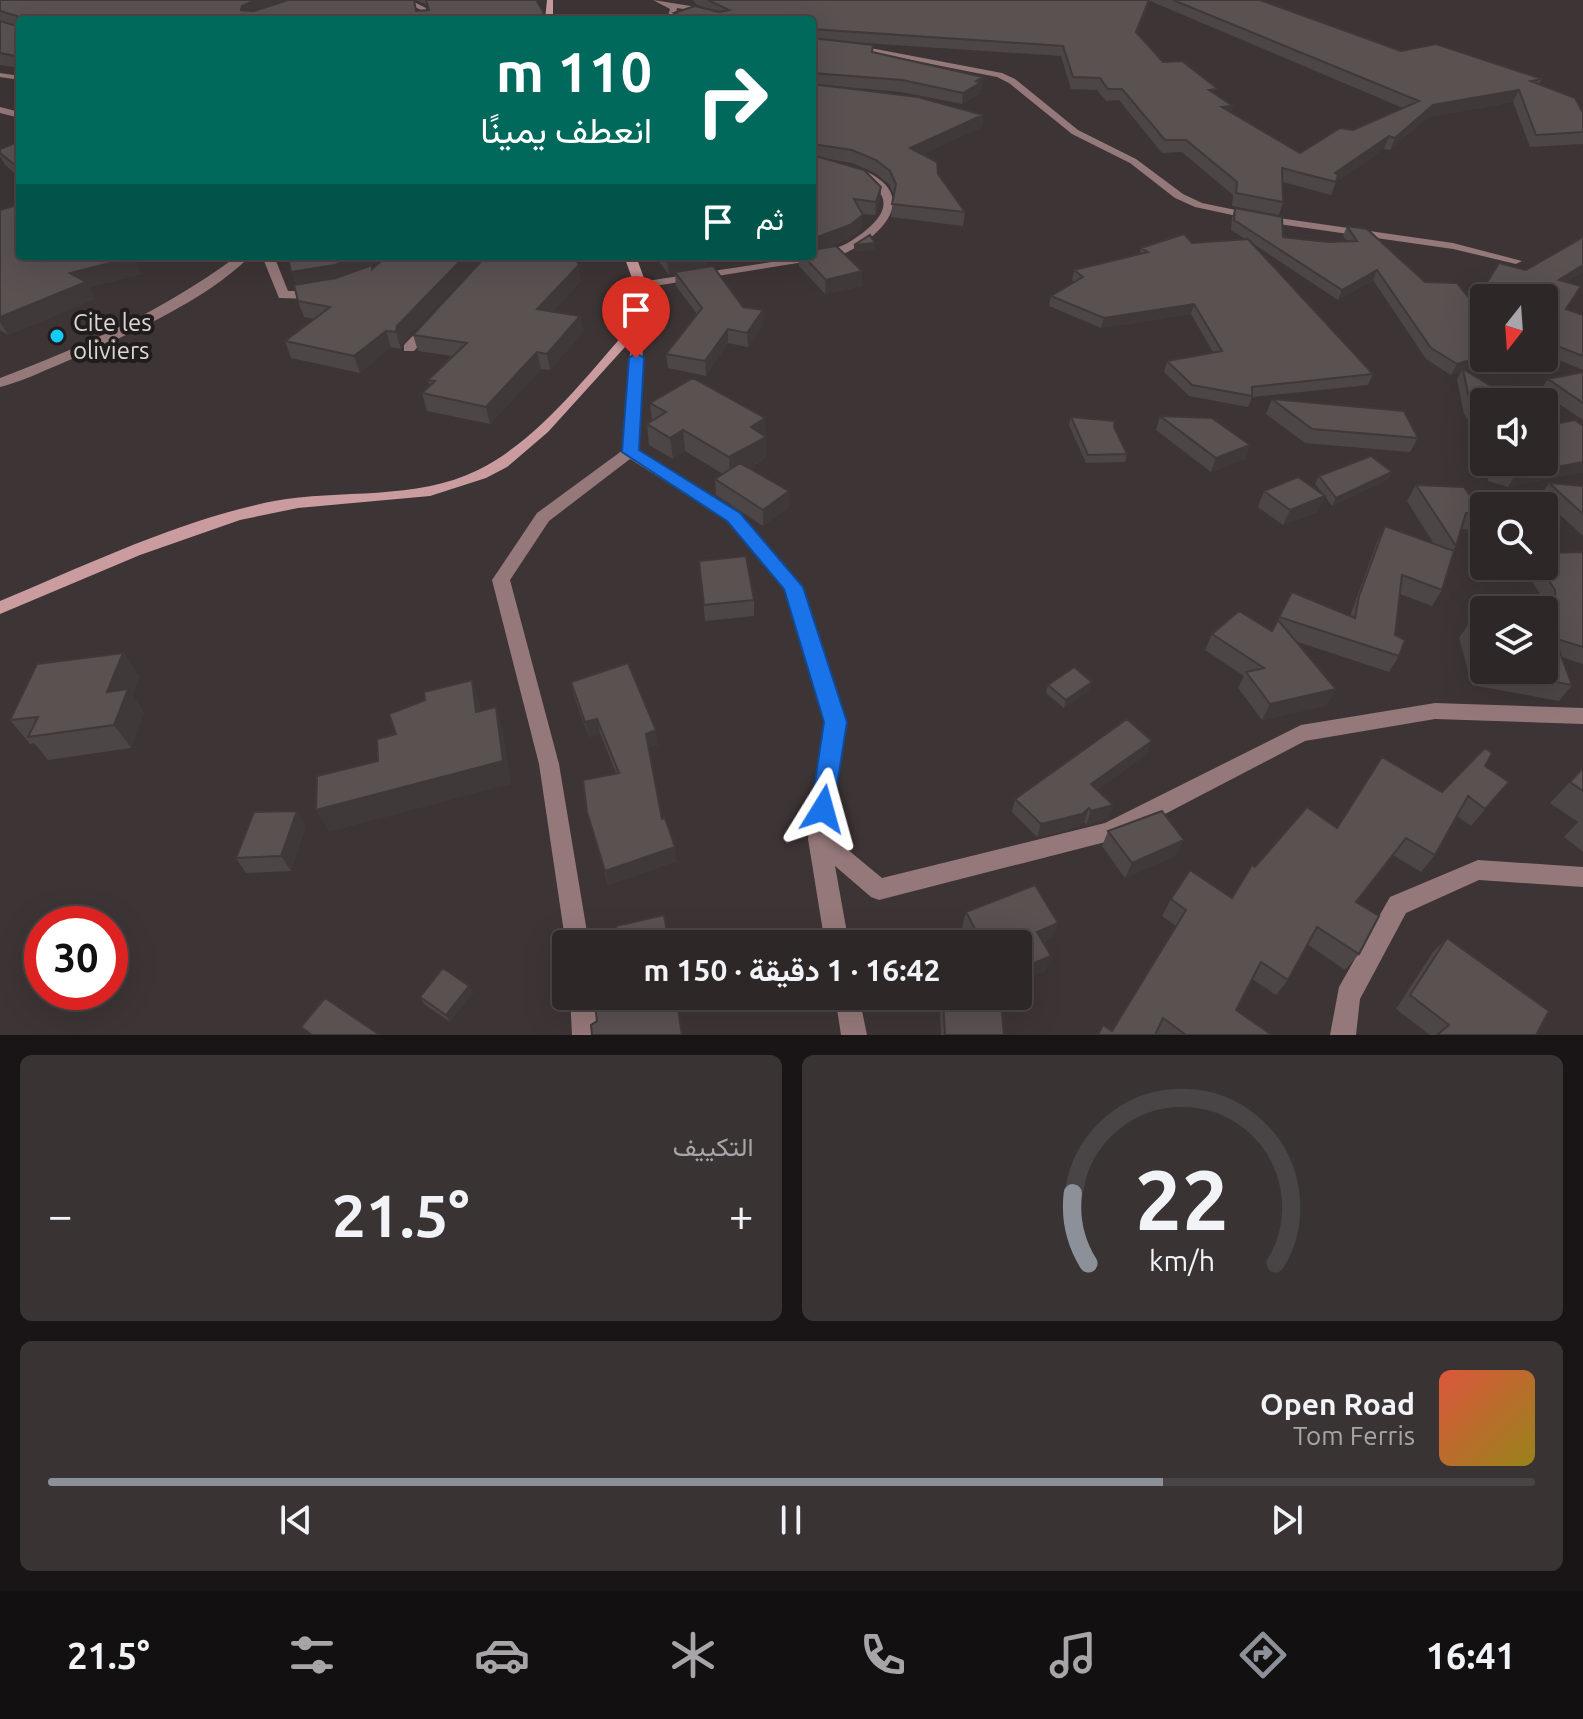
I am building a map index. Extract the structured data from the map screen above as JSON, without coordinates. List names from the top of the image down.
{
  "places": ["Cite les oliviers"],
  "north": "bottom",
  "page": {
    "turn": ["110 m", "انعطف يمينًا"],
    "then": "ثم",
    "limit": "30",
    "trip": "16:42 · 1 دقيقة · 150 m",
    "tile": "التكييف",
    "heat": ["−", "21.5°", "+"],
    "song": ["Open Road", "Tom Ferris"],
    "tabs": ["16:41", "21.5°"],
    "gauge": ["22", "km/h"]
  }
}
